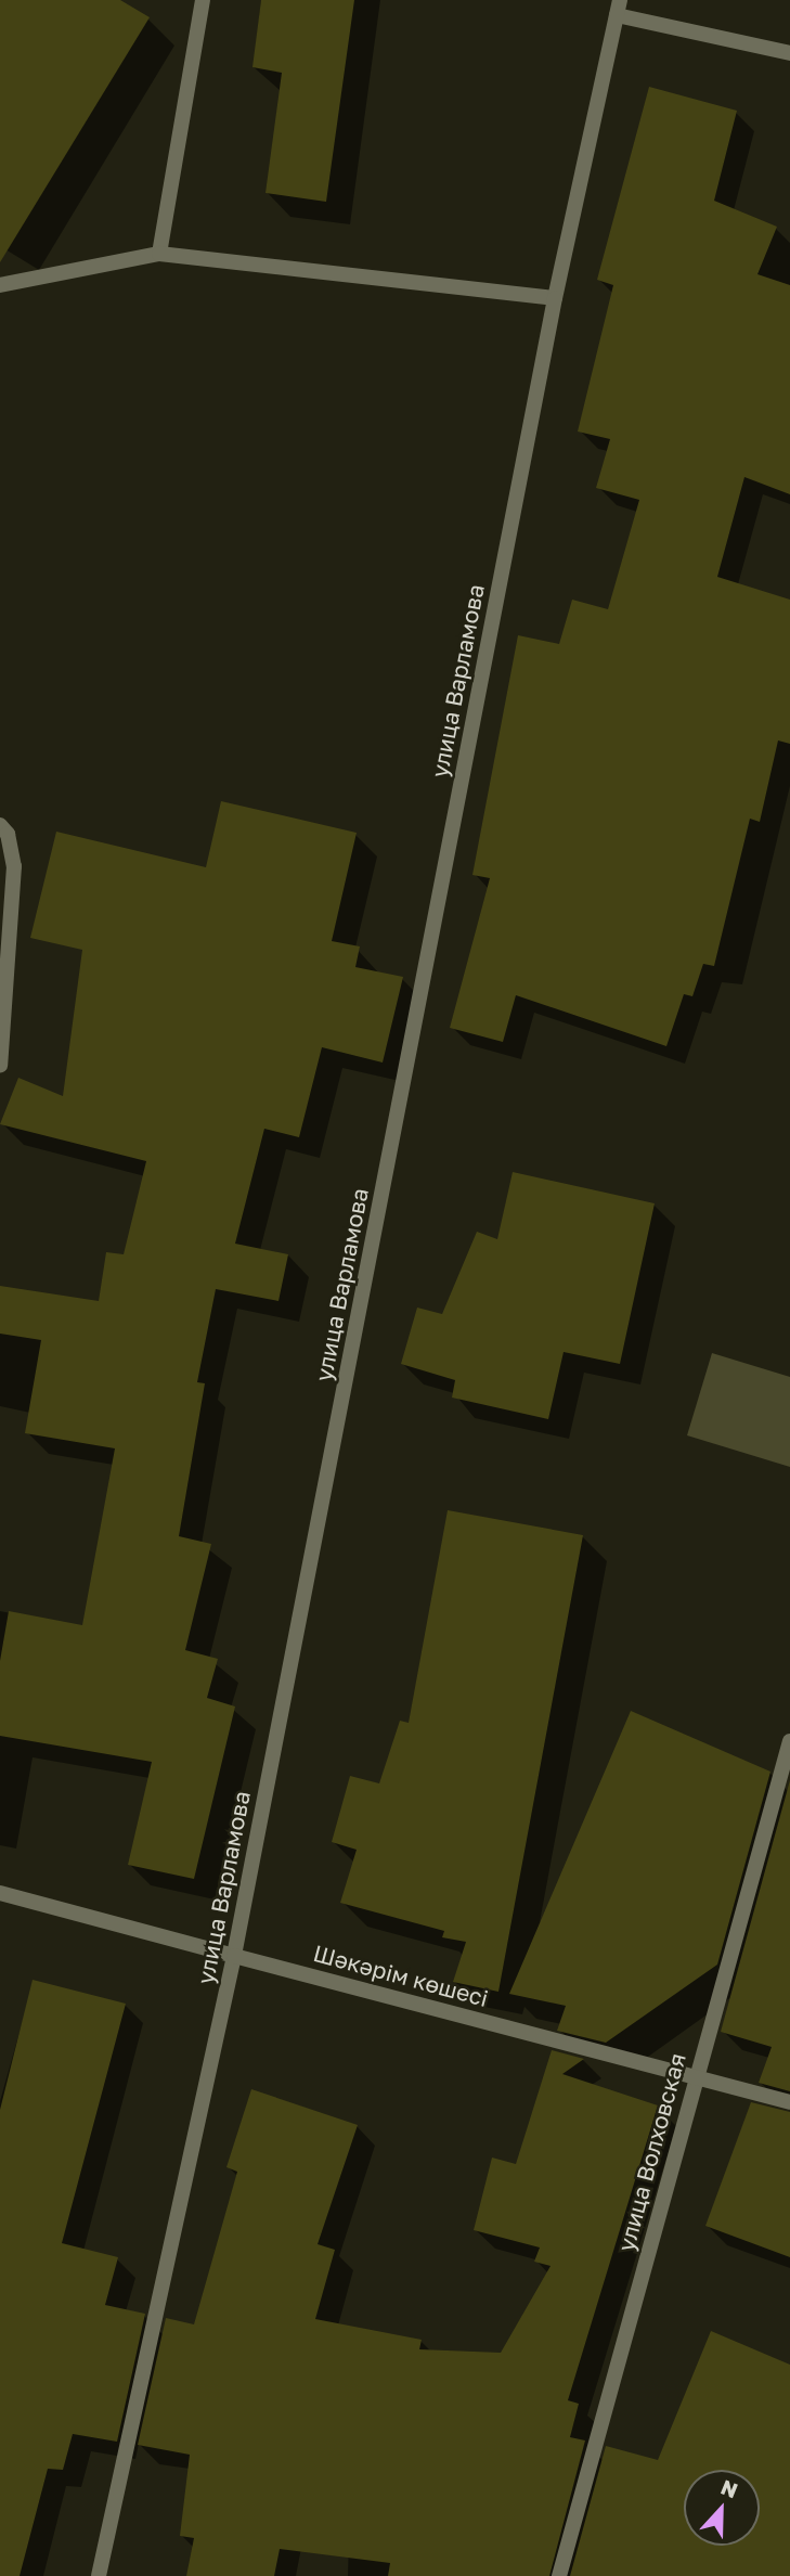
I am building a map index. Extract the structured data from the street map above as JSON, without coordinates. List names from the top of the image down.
{
  "streets": {
    "street": ["улица Варламова", "Шәкәрім көшесі", "улица Волховская"]
  },
  "crossings": [
    ["улица Варламова", "Шәкәрім көшесі"],
    ["Шәкәрім көшесі", "улица Волховская"]
  ],
  "north": "top"
}
